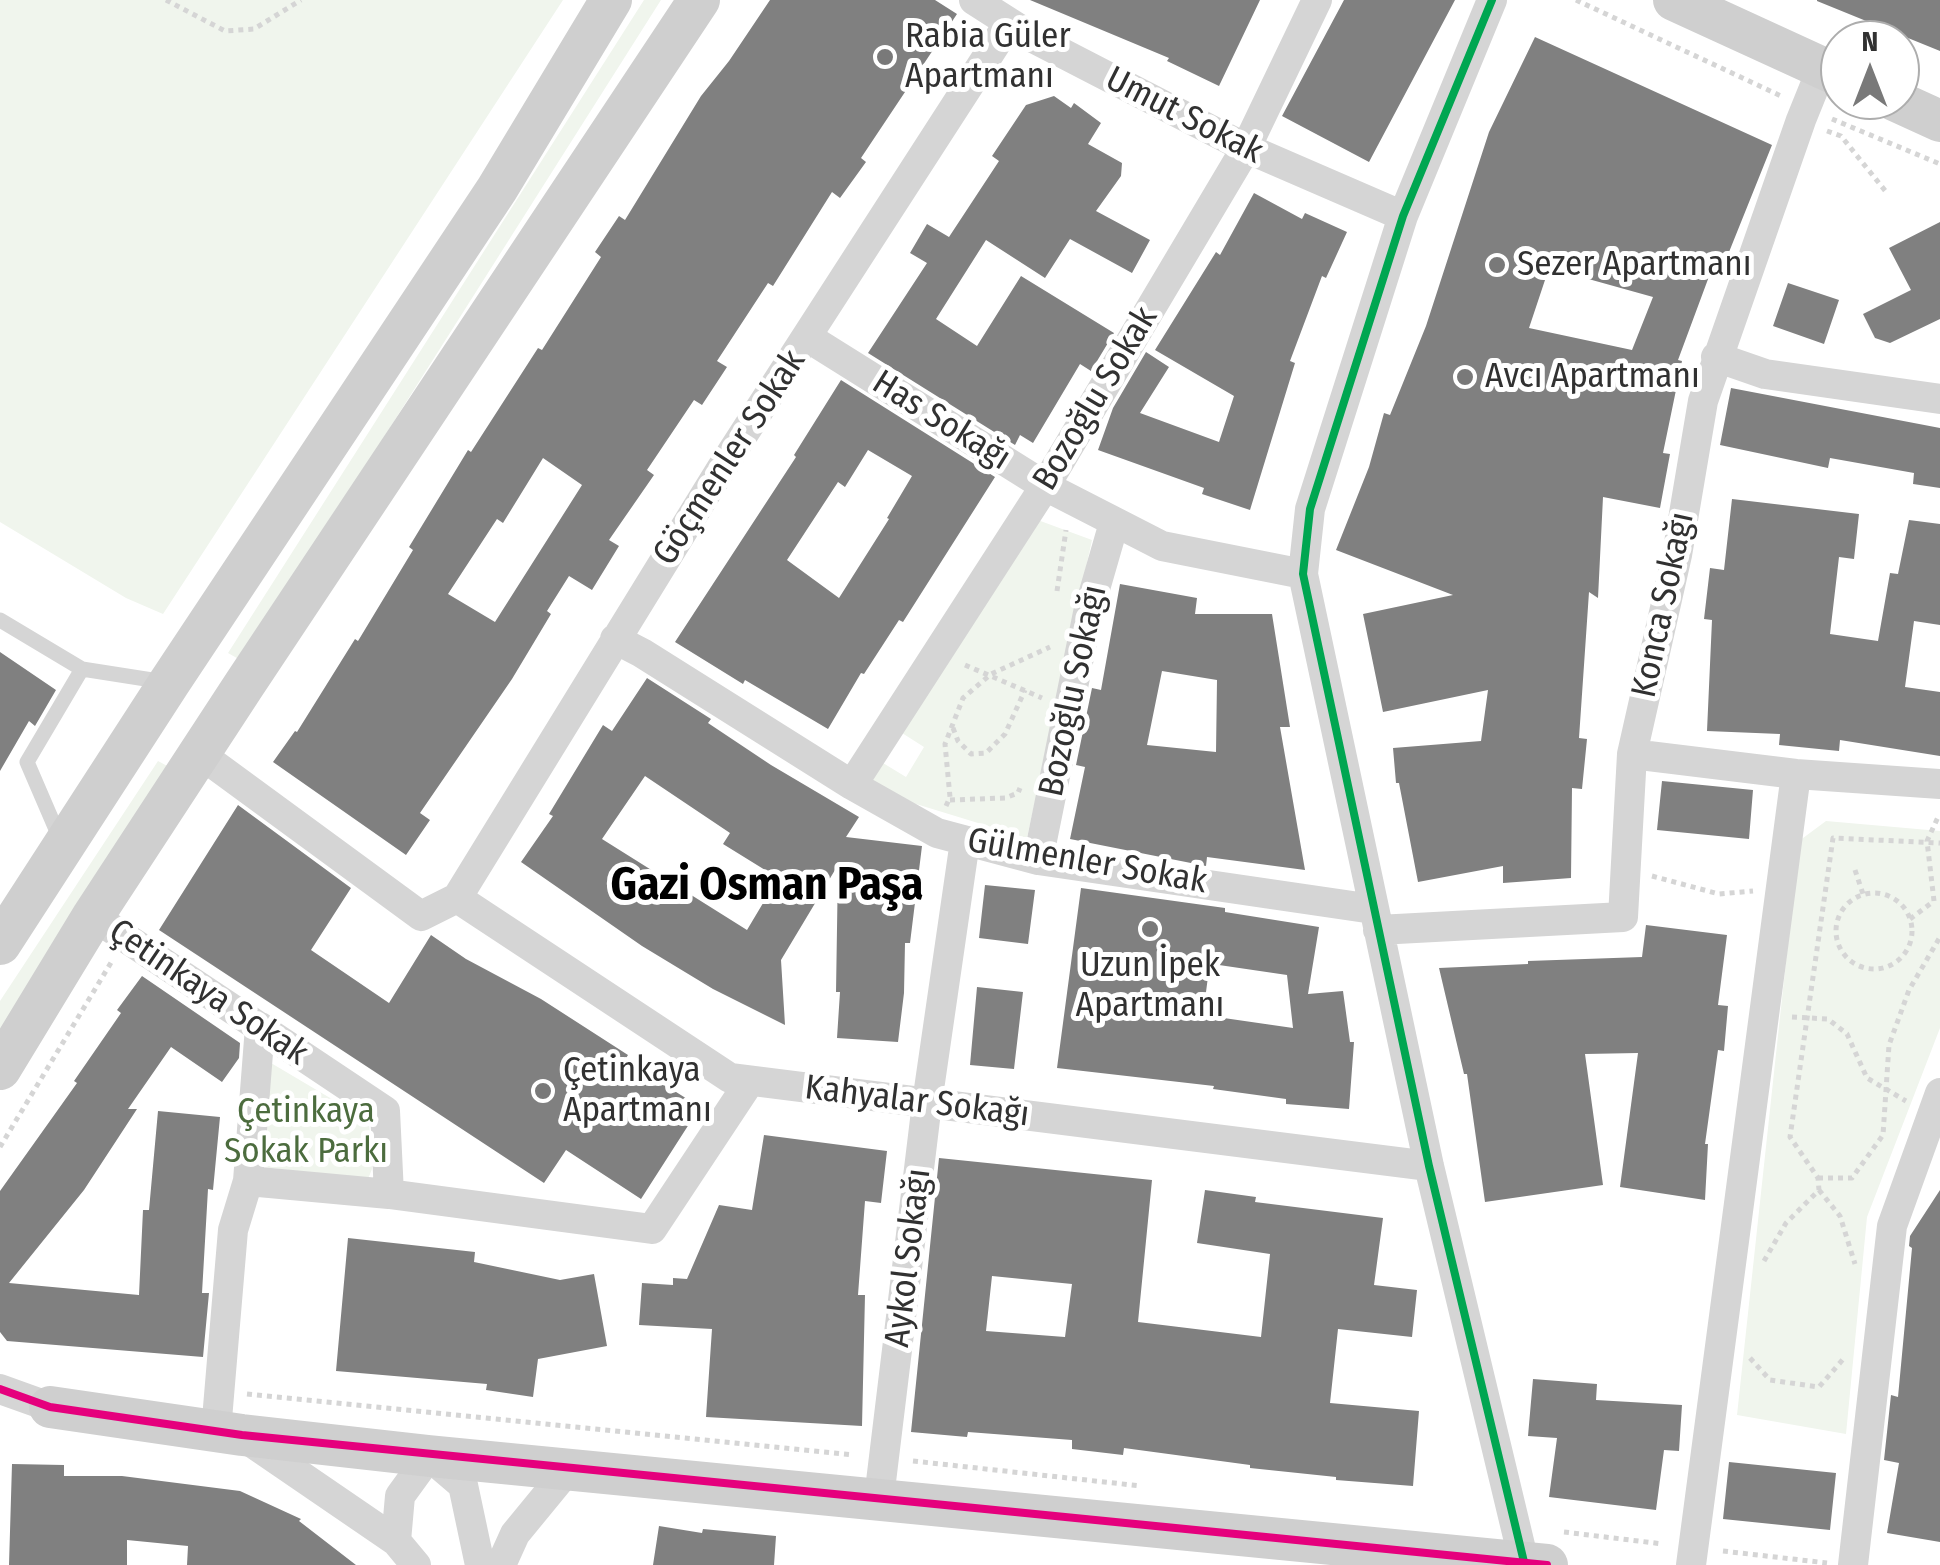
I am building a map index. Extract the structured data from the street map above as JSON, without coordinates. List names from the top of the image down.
{
  "streets": {
    "street": [
      "Umut Sokak",
      "Bozoğlu Sokak",
      "Has Sokağı",
      "Göçmenler Sokak",
      "Konca Sokağı",
      "Bozoğlu Sokağı",
      "Gülmenler Sokak",
      "Çetinkaya Sokak",
      "Kahyalar Sokağı",
      "Aykol Sokağı"
    ]
  },
  "crossings": [
    ["Umut Sokak", "Bozoğlu Sokak"],
    ["Umut Sokak", "Göçmenler Sokak"],
    ["Bozoğlu Sokak", "Has Sokağı"],
    ["Bozoğlu Sokak", "Gülmenler Sokak"],
    ["Has Sokağı", "Göçmenler Sokak"],
    ["Has Sokağı", "Bozoğlu Sokağı"],
    ["Göçmenler Sokak", "Gülmenler Sokak"],
    ["Göçmenler Sokak", "Kahyalar Sokağı"],
    ["Konca Sokağı", "Gülmenler Sokak"],
    ["Bozoğlu Sokağı", "Gülmenler Sokak"],
    ["Gülmenler Sokak", "Aykol Sokağı"],
    ["Kahyalar Sokağı", "Aykol Sokağı"]
  ],
  "districts": ["Gazi Osman Paşa"],
  "parks": ["Çetinkaya Sokak Parkı"],
  "places": [
    "Rabia Güler Apartmanı",
    "Sezer Apartmanı",
    "Avcı Apartmanı",
    "Uzun İpek Apartmanı",
    "Çetinkaya Apartmanı"
  ],
  "north": "top"
}
